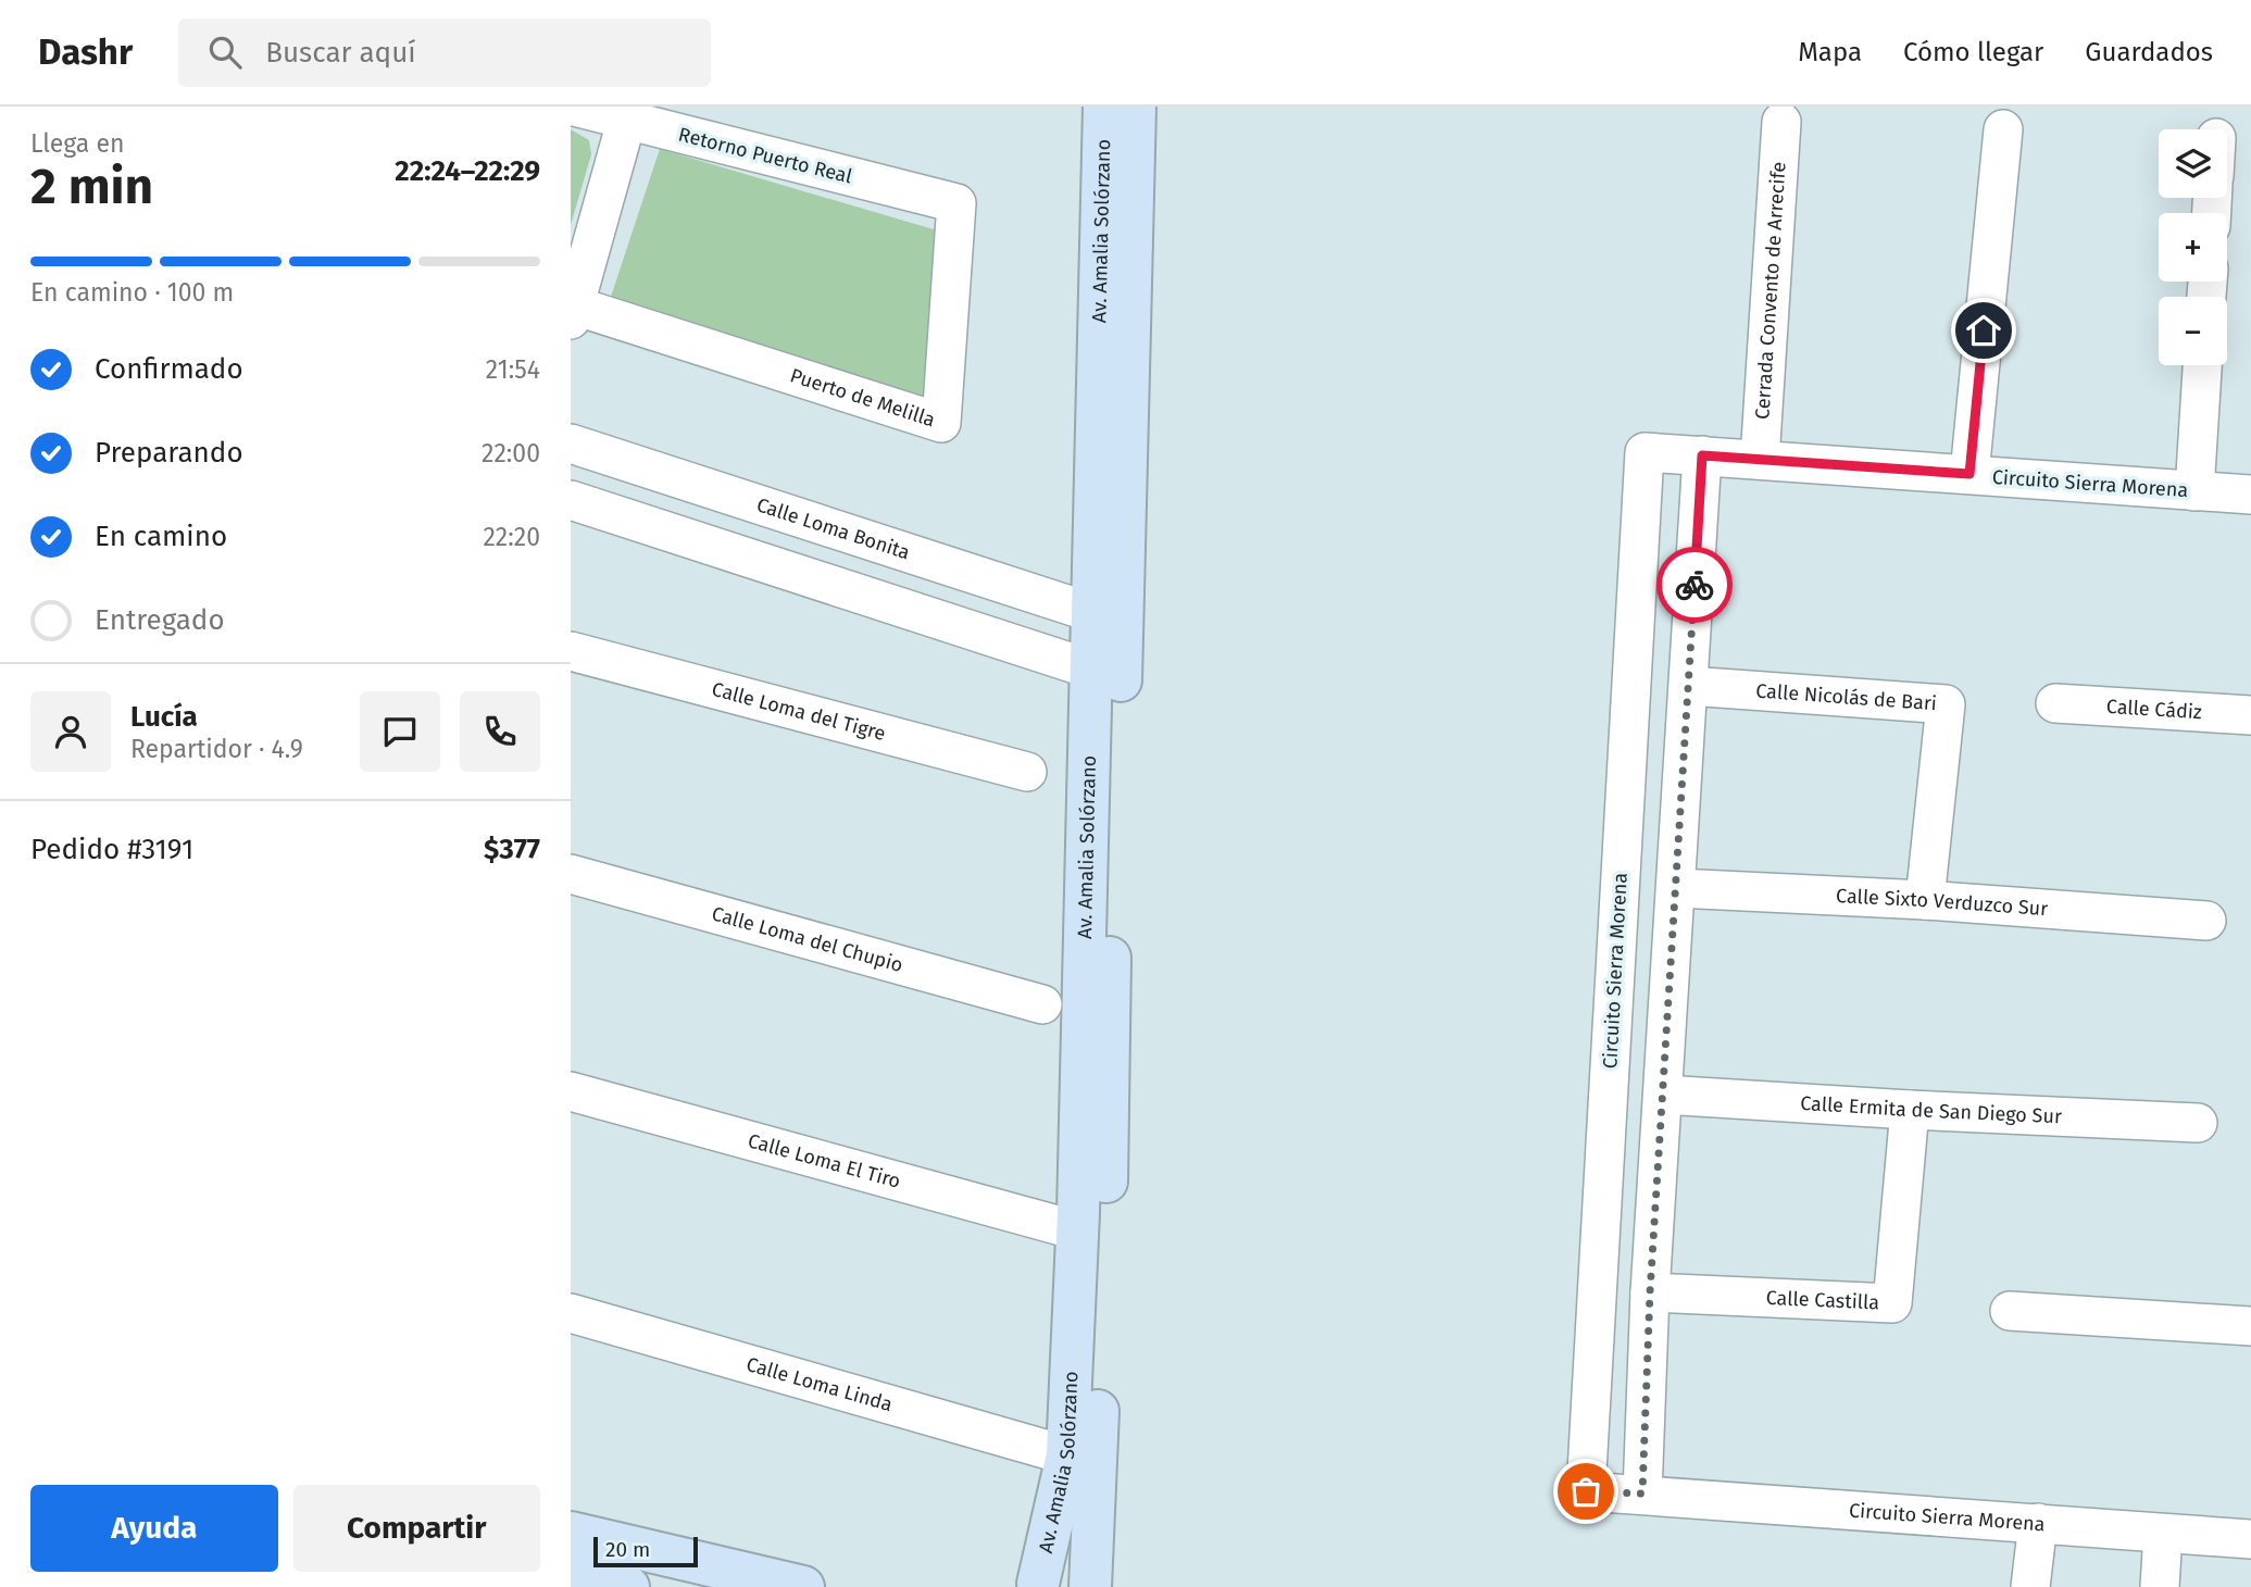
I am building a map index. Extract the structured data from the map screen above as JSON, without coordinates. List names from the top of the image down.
{
  "streets": {
    "main road": ["Av. Amalia Solórzano"],
    "street": [
      "Retorno Puerto Real",
      "Cerrada Convento de Arrecife",
      "Puerto de Melilla",
      "Circuito Sierra Morena",
      "Calle Loma Bonita",
      "Calle Nicolás de Bari",
      "Calle Cádiz",
      "Calle Loma del Tigre",
      "Calle Sixto Verduzco Sur",
      "Calle Loma del Chupio",
      "Calle Ermita de San Diego Sur",
      "Calle Loma El Tiro",
      "Calle Castilla",
      "Calle Loma Linda"
    ]
  },
  "crossings": [
    ["Retorno Puerto Real", "Puerto de Melilla"],
    ["Av. Amalia Solórzano", "Calle Loma Bonita"],
    ["Av. Amalia Solórzano", "Calle Loma El Tiro"],
    ["Av. Amalia Solórzano", "Calle Loma Linda"],
    ["Cerrada Convento de Arrecife", "Circuito Sierra Morena"],
    ["Calle Nicolás de Bari", "Calle Sixto Verduzco Sur"],
    ["Calle Ermita de San Diego Sur", "Calle Castilla"]
  ],
  "scale_bar": "20 m",
  "page": {
    "header": "Dashr",
    "search": "Buscar aquí",
    "nav": ["Mapa", "Cómo llegar", "Guardados"],
    "heading": ["2 min", "Llega en", "22:24–22:29"],
    "panel": [
      "Lucía",
      "Repartidor · 4.9",
      "Pedido #3191",
      "$377"
    ],
    "map_buttons": ["+", "−"],
    "bar": "En camino · 100 m",
    "list": [
      ["Confirmado", "21:54"],
      ["Preparando", "22:00"],
      ["En camino", "22:20"],
      "Entregado"
    ],
    "buttons": ["Ayuda", "Compartir"],
    "scale": "20 m"
  }
}
